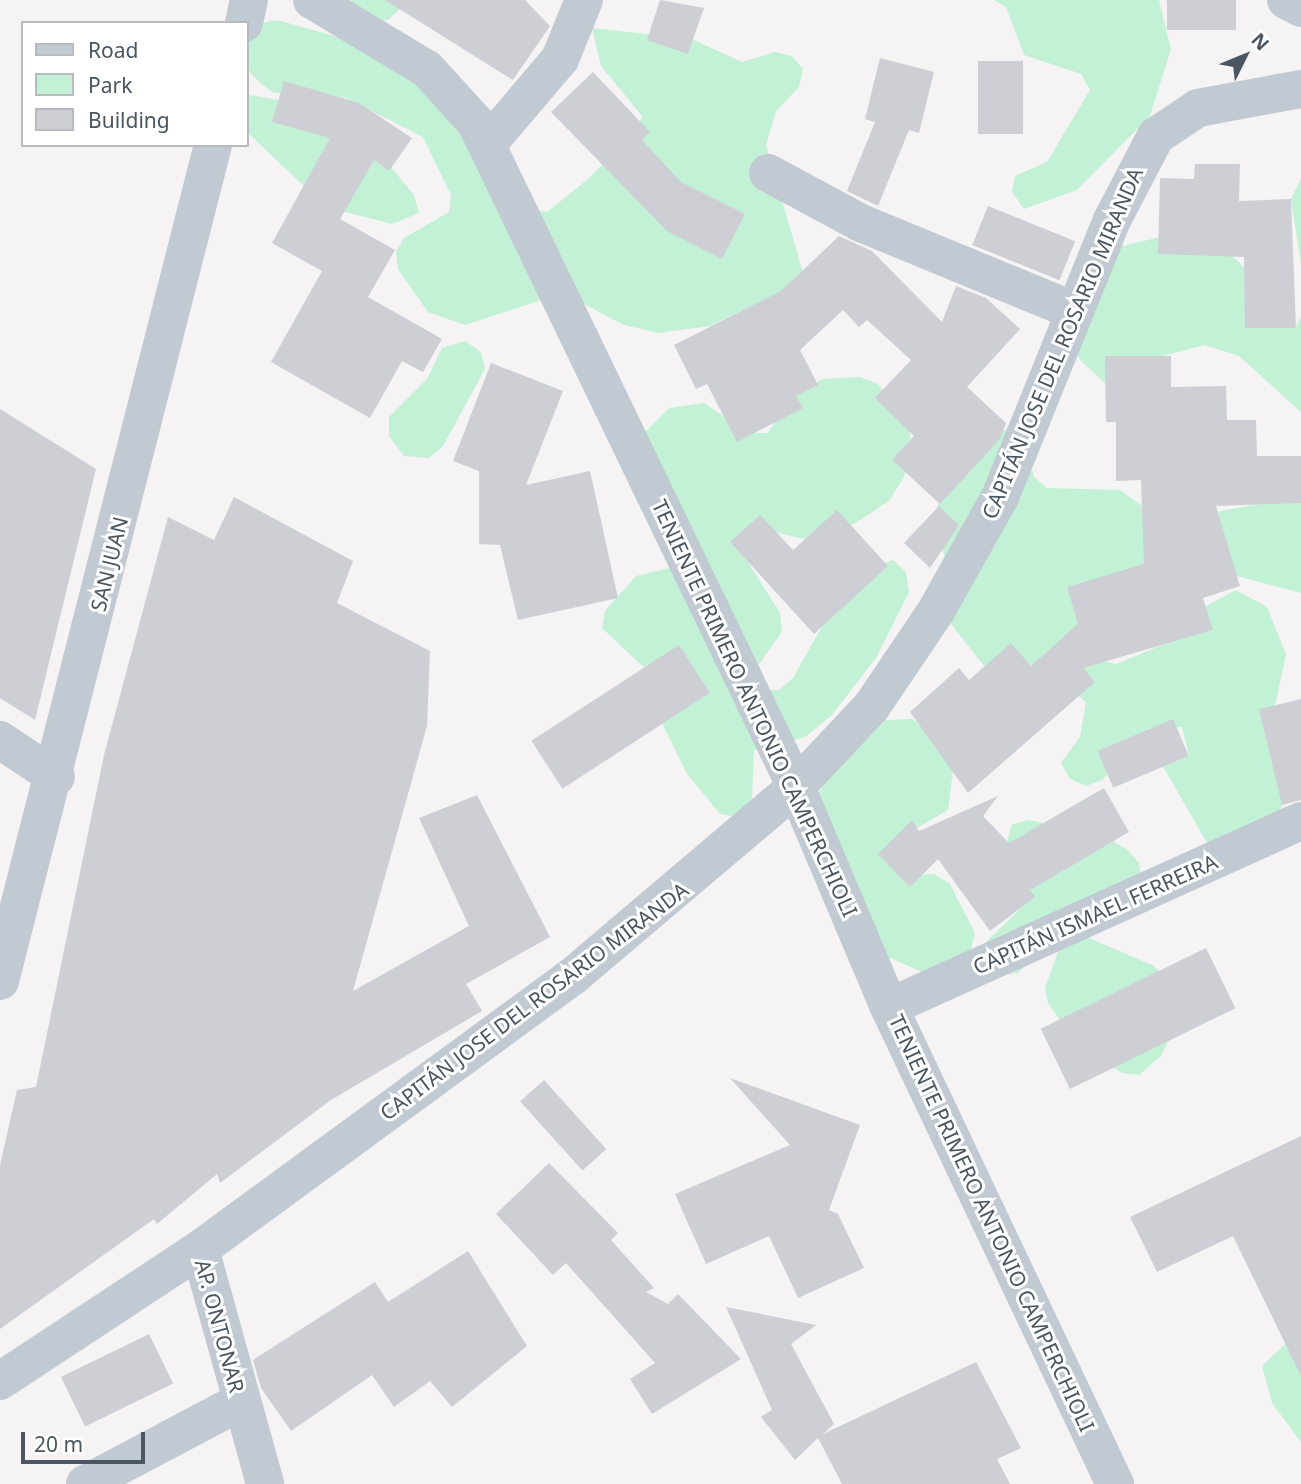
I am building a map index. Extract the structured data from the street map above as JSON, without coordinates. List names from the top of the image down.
{
  "streets": {
    "street": [
      "CAPITÁN JOSE DEL ROSARIO MIRANDA",
      "SAN JUAN",
      "TENIENTE PRIMERO ANTONIO CAMPERCHIOLI",
      "CAPITÁN ISMAEL FERREIRA",
      "AP. ONTONAR"
    ]
  },
  "crossings": [
    ["CAPITÁN JOSE DEL ROSARIO MIRANDA", "TENIENTE PRIMERO ANTONIO CAMPERCHIOLI"],
    ["CAPITÁN JOSE DEL ROSARIO MIRANDA", "AP. ONTONAR"],
    ["TENIENTE PRIMERO ANTONIO CAMPERCHIOLI", "CAPITÁN ISMAEL FERREIRA"]
  ],
  "legend": ["Road", "Park", "Building"],
  "scale_bar": "20 m",
  "north": "top right"
}
